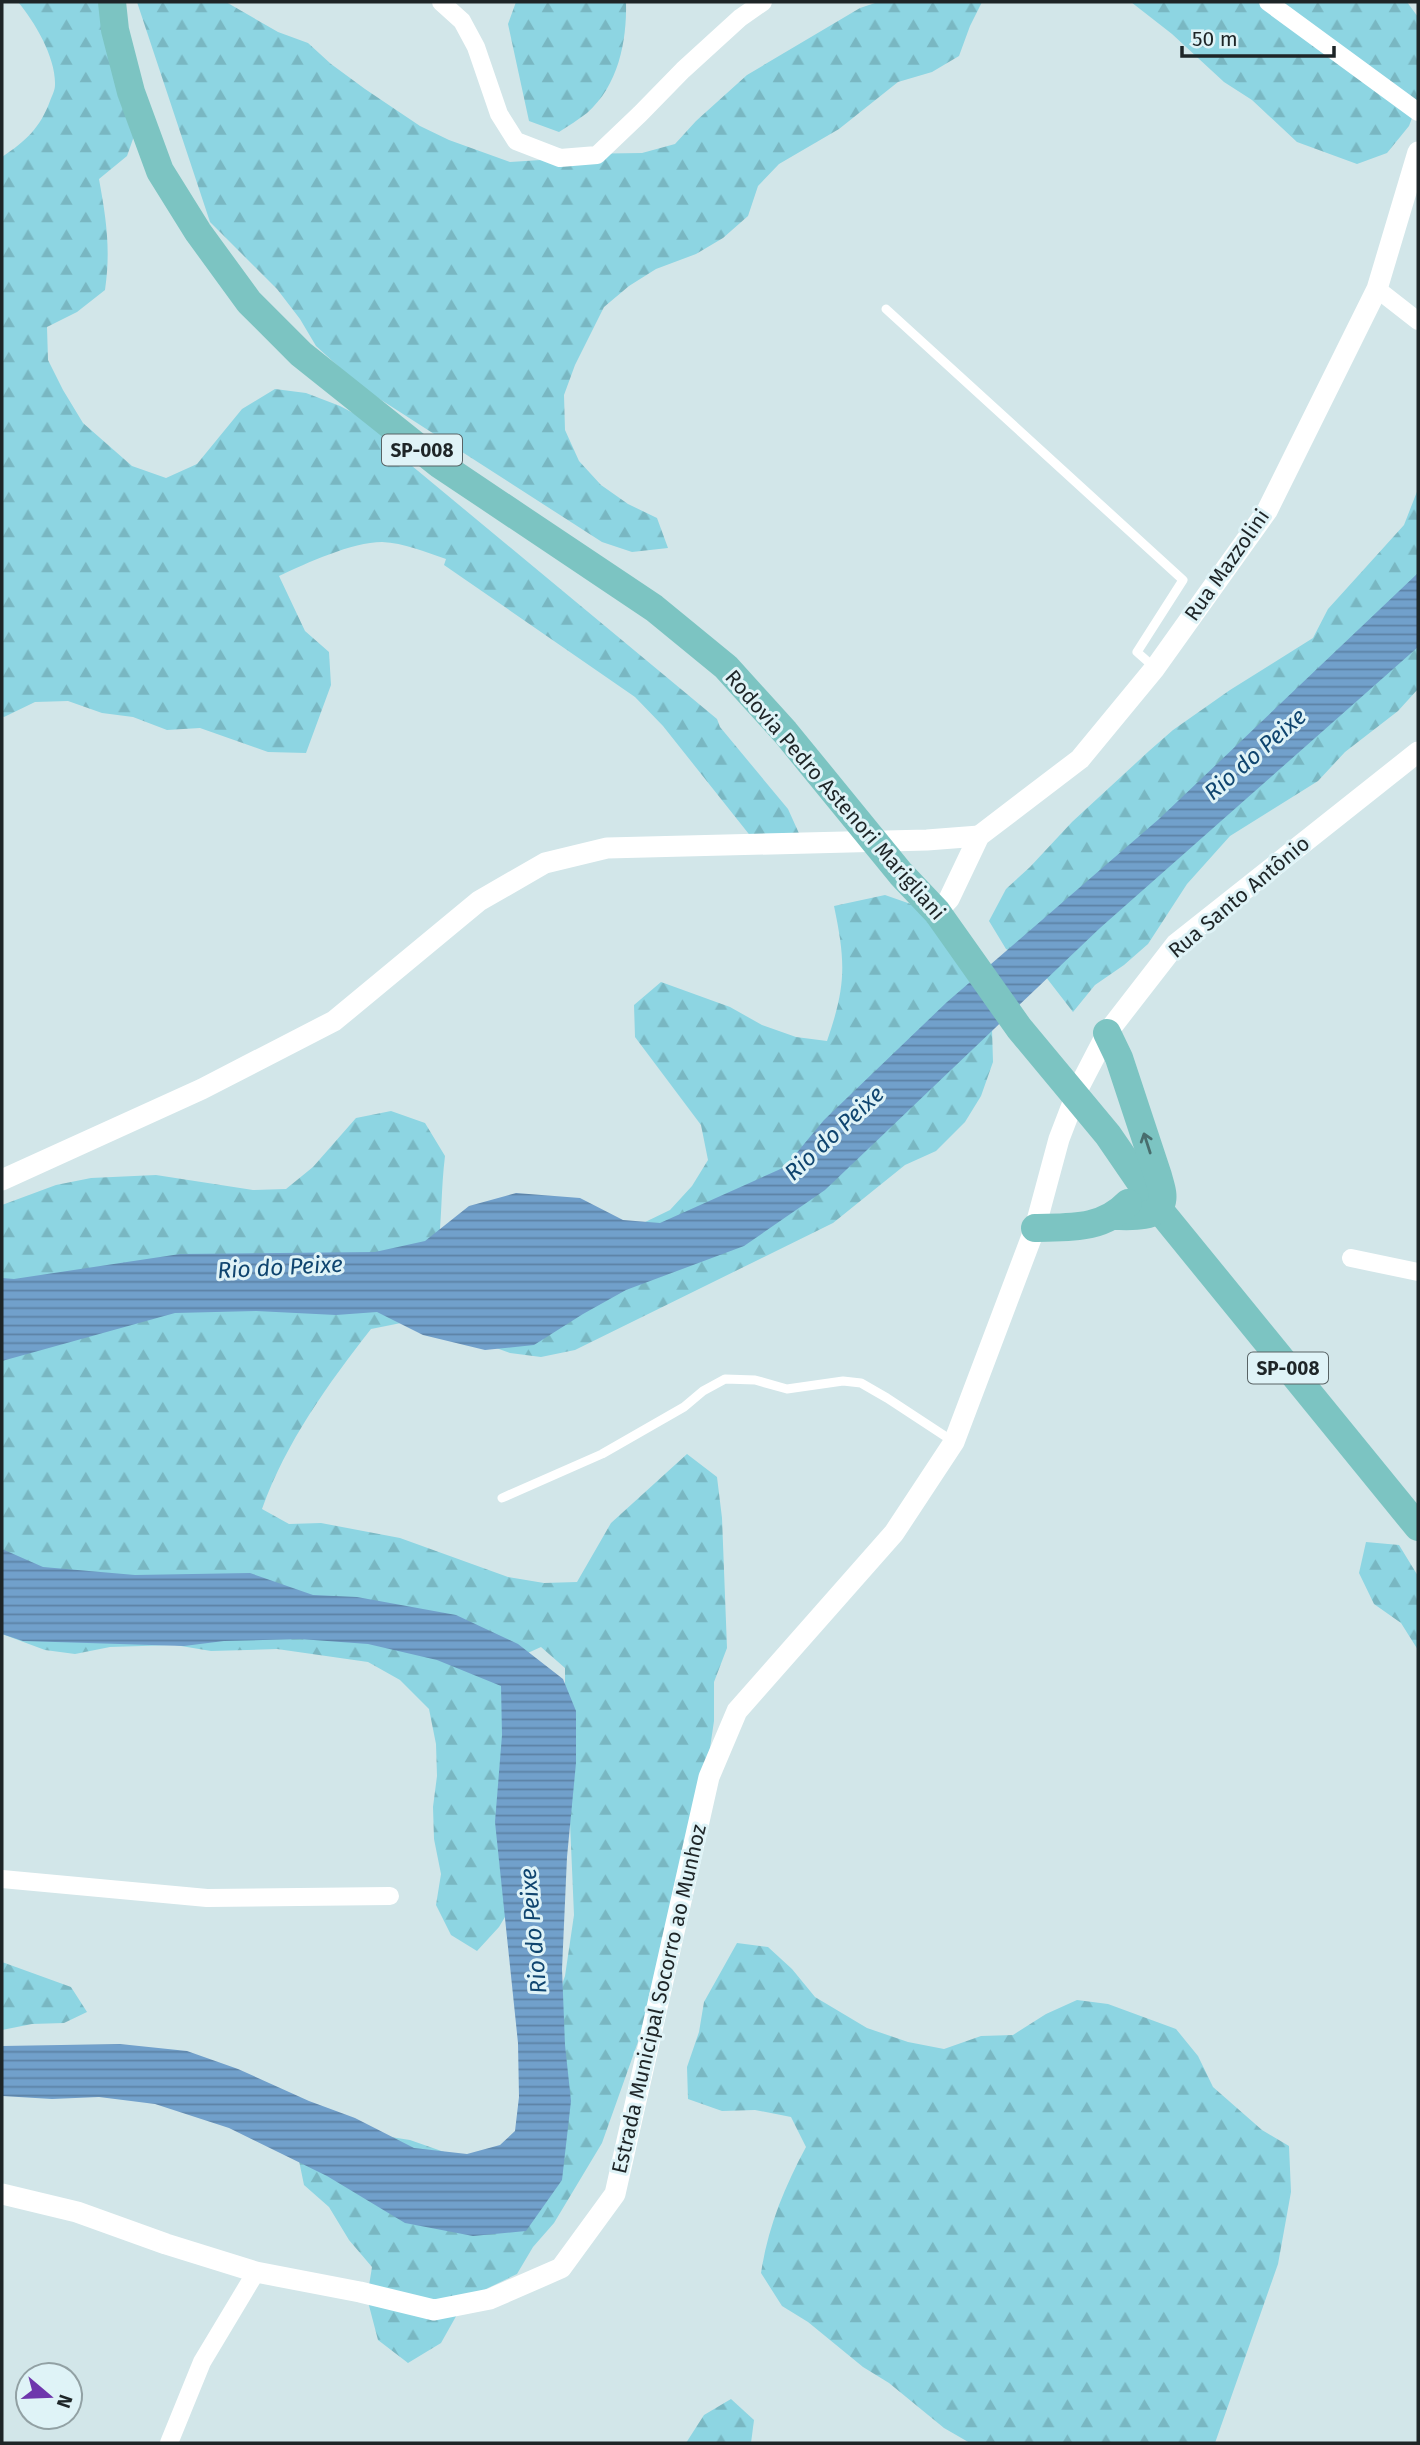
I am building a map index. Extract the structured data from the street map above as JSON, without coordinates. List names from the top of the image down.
{
  "streets": {
    "main road": ["SP-008", "Rodovia Pedro Astenori Marigliani"],
    "street": ["Rua Mazzolini", "Rua Santo Antônio", "Estrada Municipal Socorro ao Munhoz"]
  },
  "crossings": [
    ["Rua Mazzolini", "Rodovia Pedro Astenori Marigliani"],
    ["Rua Santo Antônio", "Estrada Municipal Socorro ao Munhoz"]
  ],
  "water": ["Rio do Peixe"],
  "scale_bar": "50 m",
  "north": "right"
}
